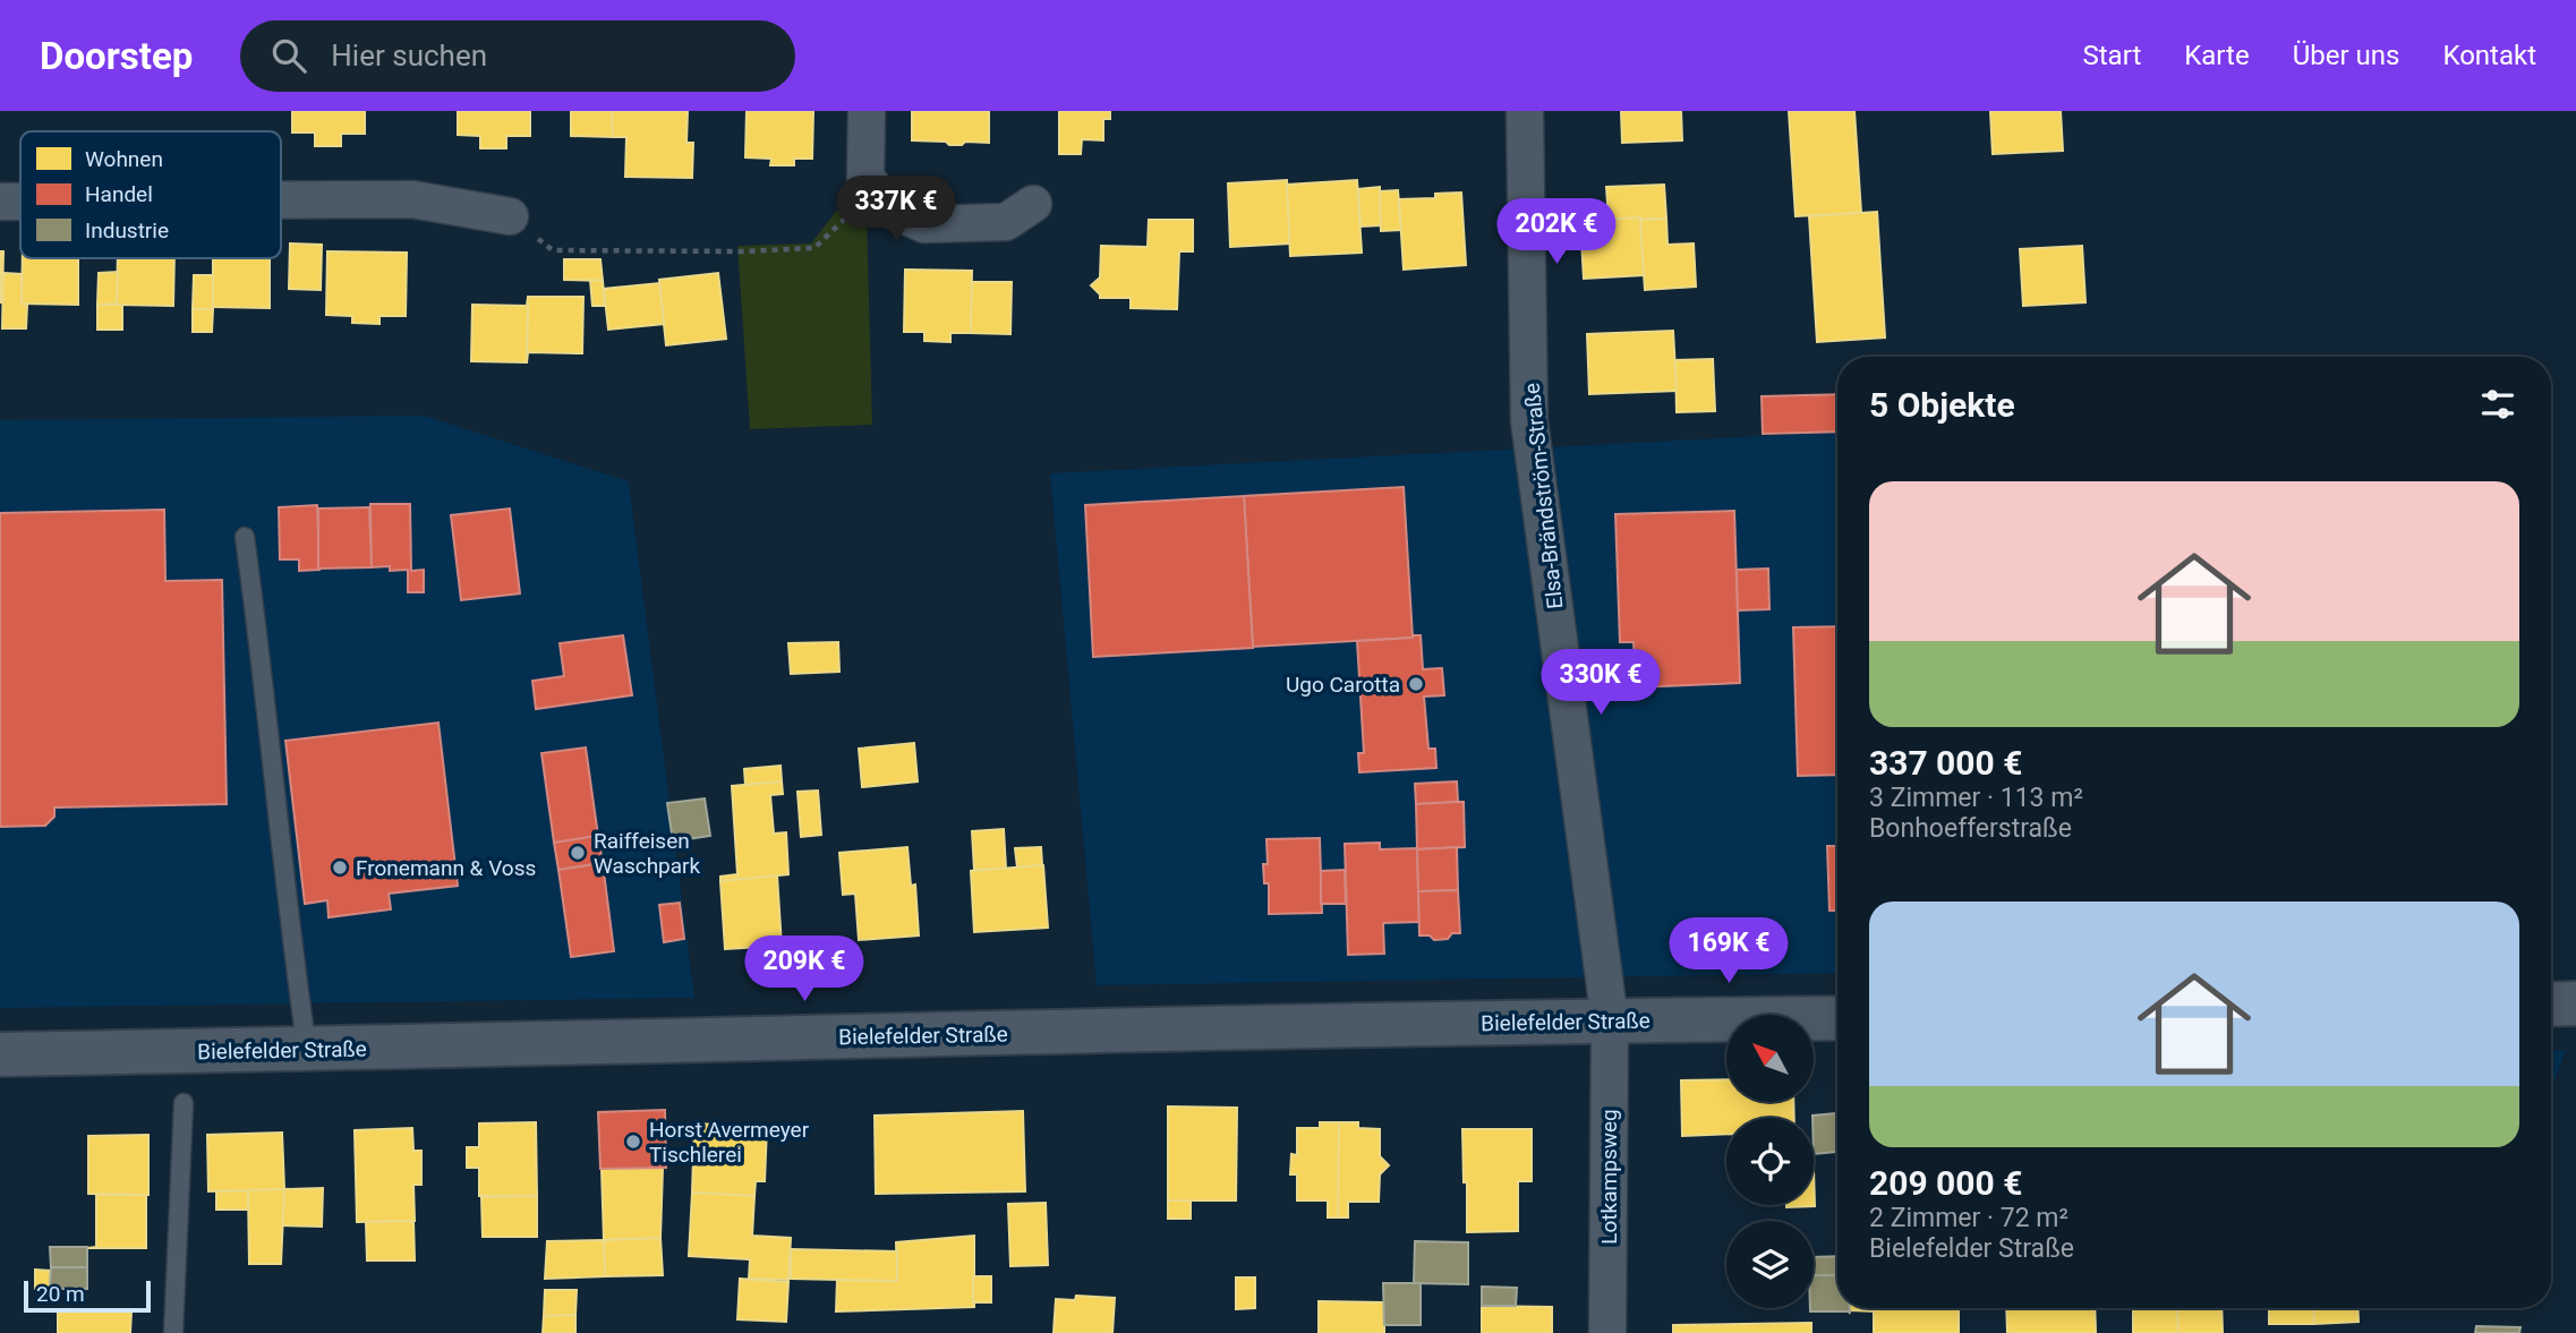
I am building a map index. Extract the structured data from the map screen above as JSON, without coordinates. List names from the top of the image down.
{
  "streets": {
    "street": ["Elsa-Brändström-Straße", "Bielefelder Straße", "Lotkampsweg"]
  },
  "crossings": [
    ["Elsa-Brändström-Straße", "Bielefelder Straße"],
    ["Elsa-Brändström-Straße", "Lotkampsweg"],
    ["Bielefelder Straße", "Lotkampsweg"]
  ],
  "places": [
    "Ugo Carotta",
    "Raiffeisen Waschpark",
    "Fronemann & Voss",
    "Horst Avermeyer Tischlerei"
  ],
  "legend": ["Wohnen", "Handel", "Industrie"],
  "scale_bar": "20 m",
  "north": "top left",
  "page": {
    "header": "Doorstep",
    "search": "Hier suchen",
    "nav": [
      "Start",
      "Karte",
      "Über uns",
      "Kontakt"
    ],
    "price": [
      "337K €",
      "202K €",
      "330K €",
      "169K €",
      "209K €"
    ],
    "heading": "5 Objekte",
    "list": [
      {
        "name": "337 000 €",
        "note": "3 Zimmer · 113 m² · Bonhoefferstraße"
      },
      {
        "name": "209 000 €",
        "note": "2 Zimmer · 72 m² · Bielefelder Straße"
      }
    ],
    "scale": "20 m"
  }
}
